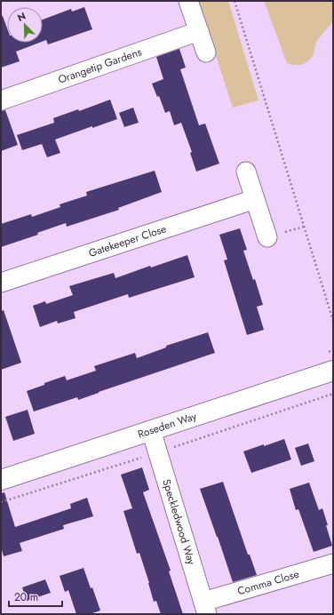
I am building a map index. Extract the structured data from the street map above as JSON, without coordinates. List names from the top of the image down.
{
  "streets": {
    "street": [
      "Orangetip Gardens",
      "Gatekeeper Close",
      "Roseden Way",
      "Speckledwood Way",
      "Comma Close"
    ]
  },
  "crossings": [
    ["Roseden Way", "Speckledwood Way"],
    ["Speckledwood Way", "Comma Close"]
  ],
  "scale_bar": "20 m",
  "north": "top left"
}
